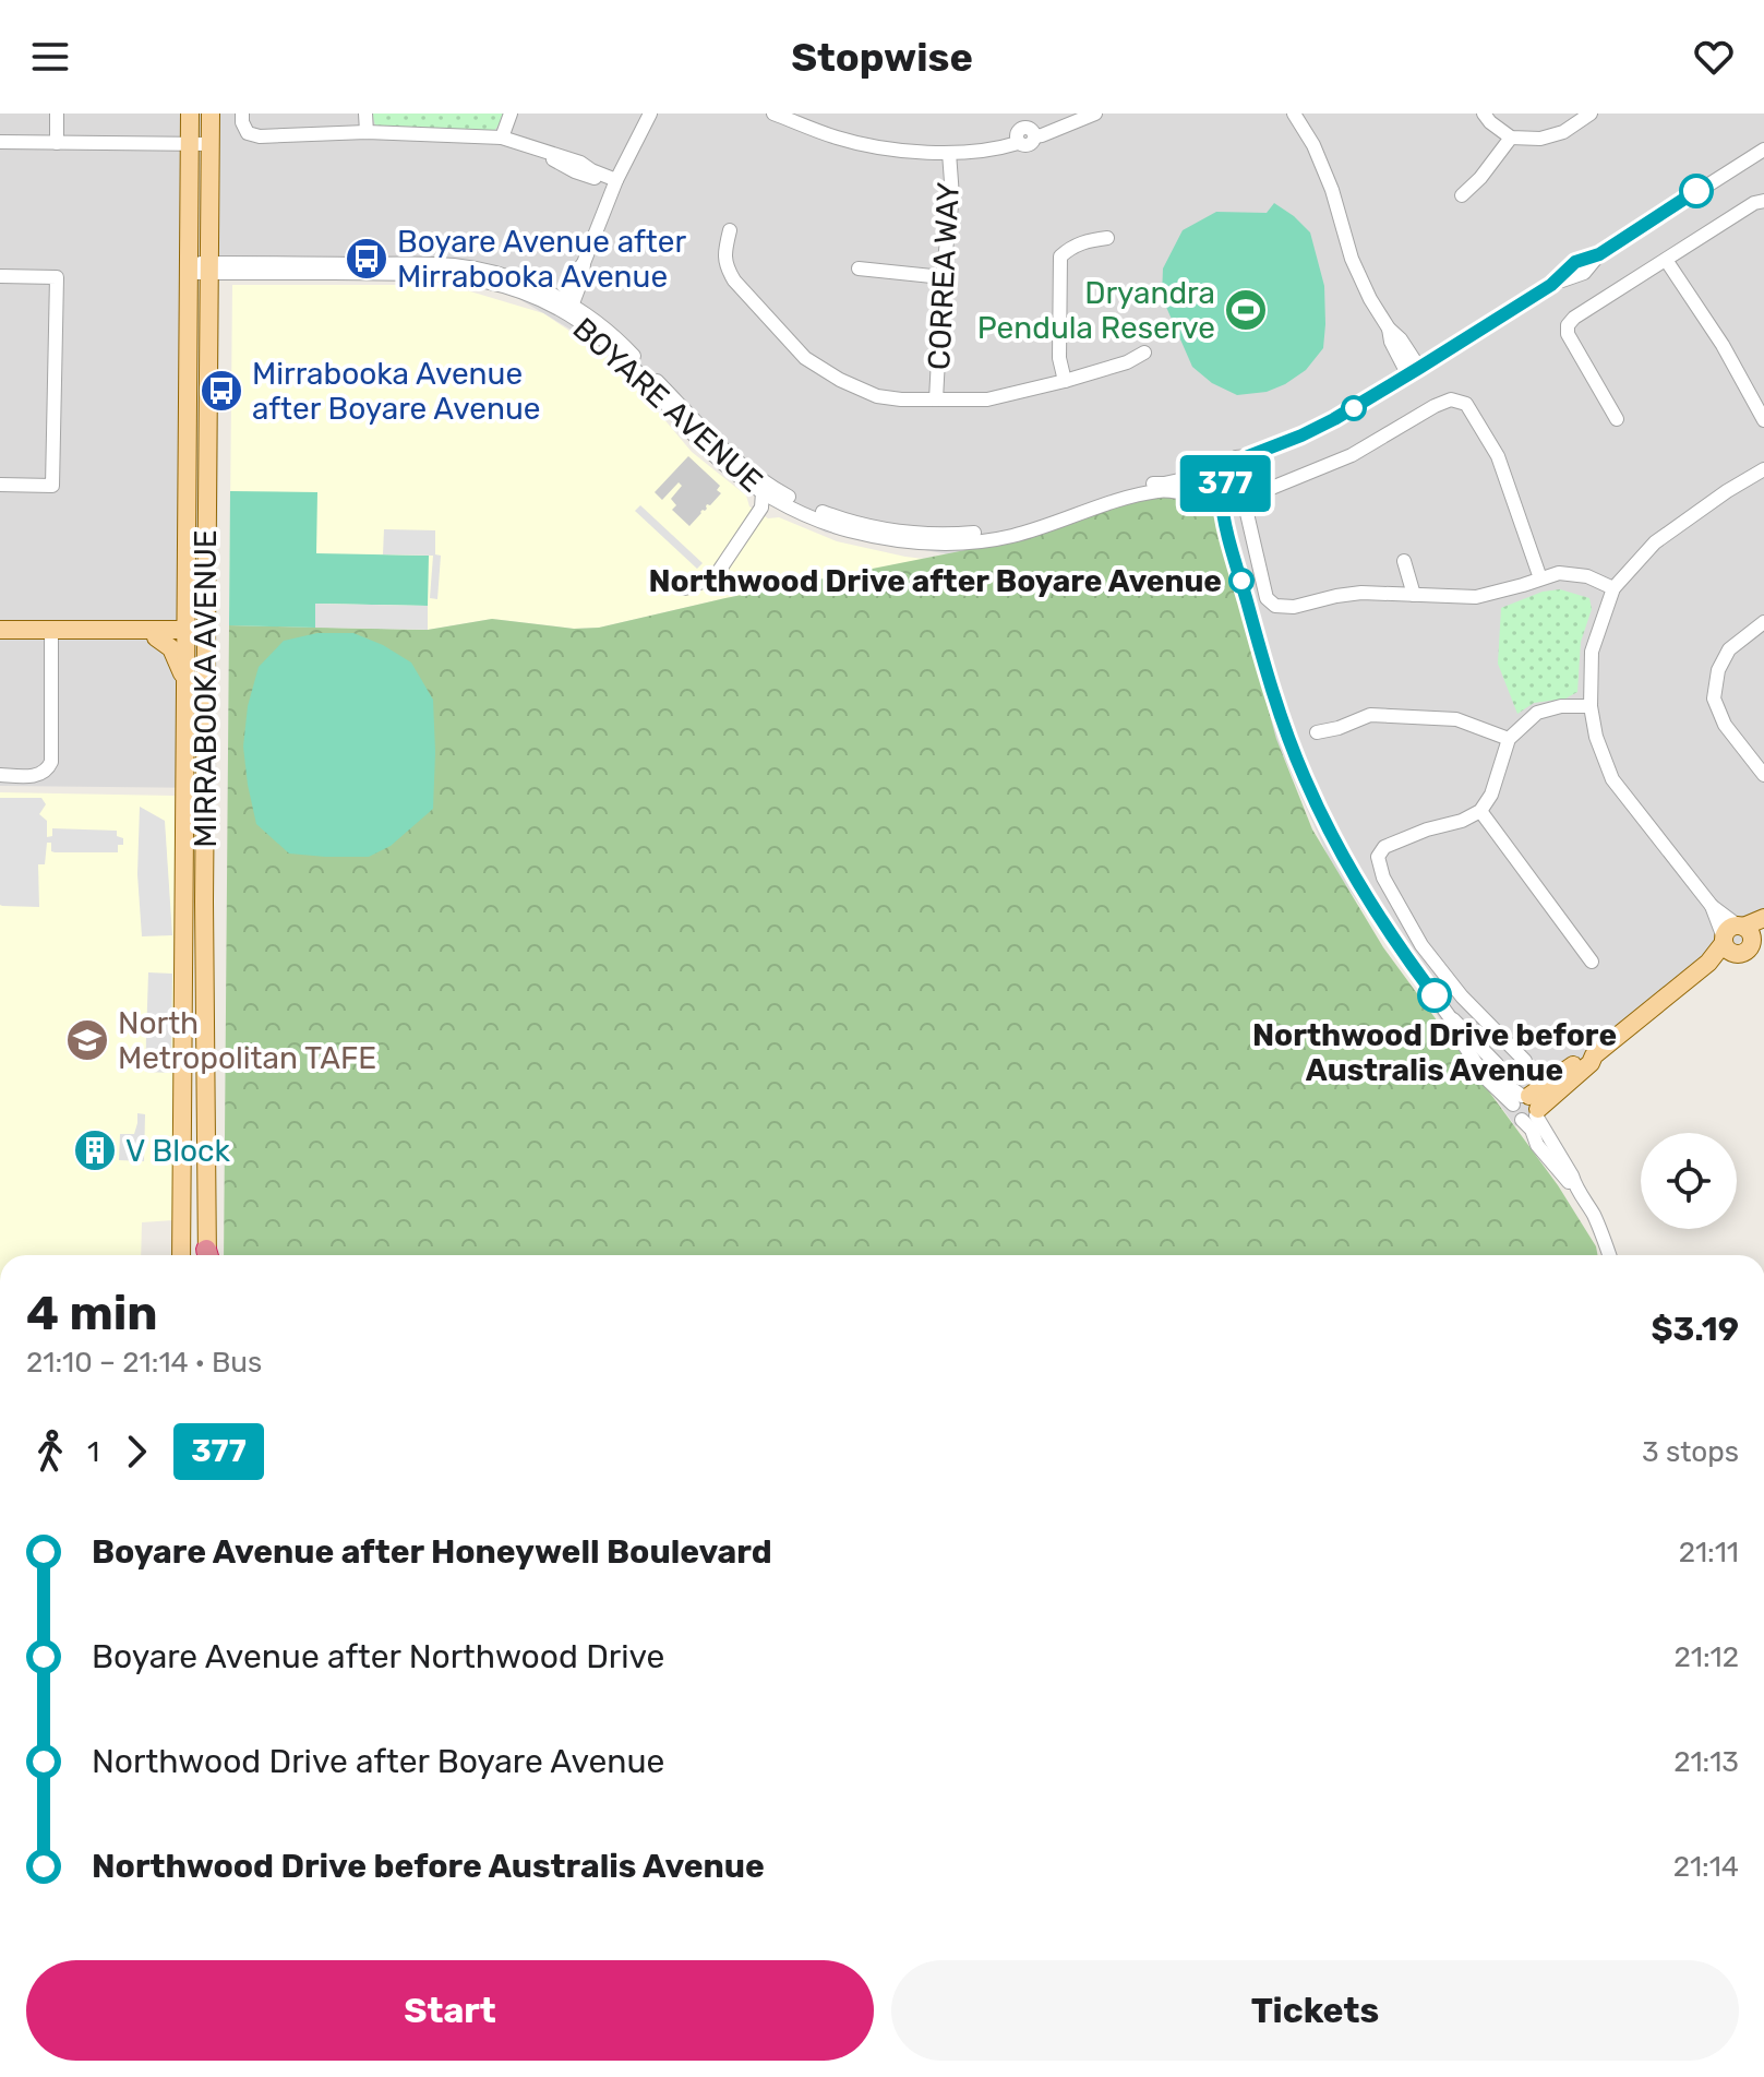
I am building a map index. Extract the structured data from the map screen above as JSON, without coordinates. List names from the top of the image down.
{
  "streets": {
    "main road": ["MIRRABOOKA AVENUE"],
    "street": ["CORREA WAY", "BOYARE AVENUE"]
  },
  "crossings": [
    ["BOYARE AVENUE", "MIRRABOOKA AVENUE"]
  ],
  "places": {
    "bus stop": ["Boyare Avenue after Mirrabooka Avenue", "Mirrabooka Avenue after Boyare Avenue"],
    "sports": ["Dryandra Pendula Reserve"],
    "other": ["Northwood Drive after Boyare Avenue", "Northwood Drive before Australis Avenue"],
    "school or university": ["North Metropolitan TAFE"],
    "building": ["V Block"]
  },
  "lines": ["bus line 377"],
  "page": {
    "header": "Stopwise",
    "on_map": "377",
    "heading": ["4 min", "21:10 – 21:14 · Bus", "$3.19"],
    "legs": ["1", "377", "3 stops"],
    "list": [
      {
        "name": "Boyare Avenue after Honeywell Boulevard",
        "value": "21:11"
      },
      {
        "name": "Boyare Avenue after Northwood Drive",
        "value": "21:12"
      },
      {
        "name": "Northwood Drive after Boyare Avenue",
        "value": "21:13"
      },
      {
        "name": "Northwood Drive before Australis Avenue",
        "value": "21:14"
      }
    ],
    "buttons": ["Start", "Tickets"]
  }
}
